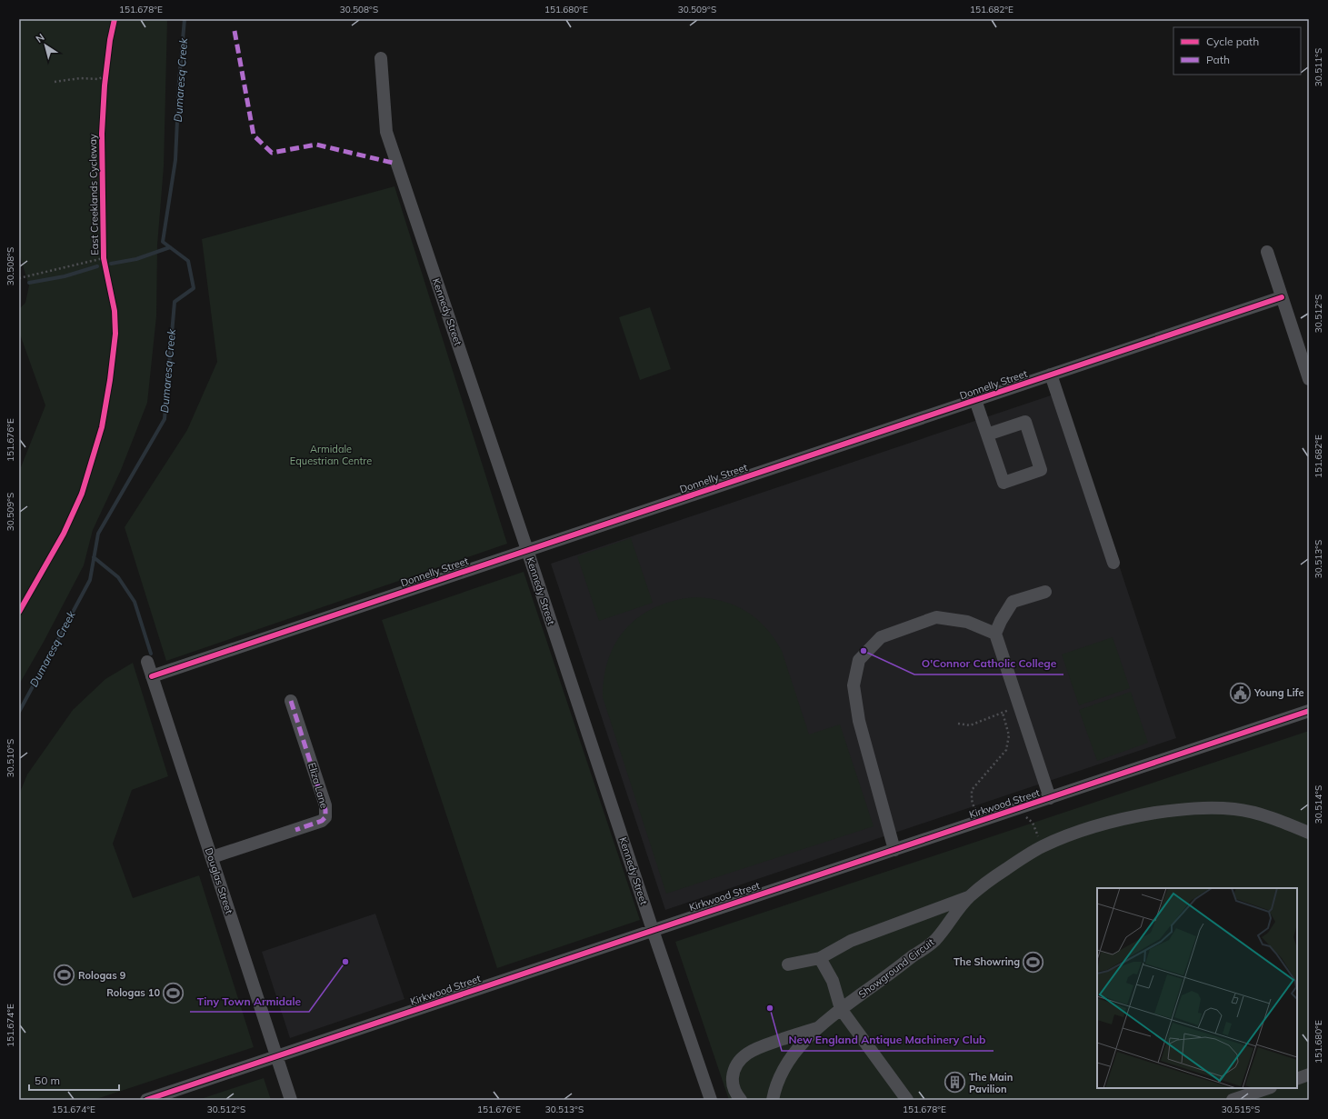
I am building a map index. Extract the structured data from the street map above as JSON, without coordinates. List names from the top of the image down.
{
  "streets": {
    "street": [
      "Kennedy Street",
      "Donnelly Street",
      "Eliza Lane",
      "Kirkwood Street",
      "Douglas Street",
      "Showground Circuit"
    ],
    "cycle path": ["East Creeklands Cycleway"]
  },
  "crossings": [
    ["Kennedy Street", "Donnelly Street"],
    ["Kennedy Street", "Kirkwood Street"],
    ["Donnelly Street", "Douglas Street"],
    ["Eliza Lane", "Douglas Street"],
    ["Kirkwood Street", "Douglas Street"]
  ],
  "water": ["Dumaresq Creek"],
  "parks": ["Armidale Equestrian Centre"],
  "places": {
    "other": ["O'Connor Catholic College", "Tiny Town Armidale", "New England Antique Machinery Club"],
    "public building": ["Young Life"],
    "sports": ["The Showring", "Rologas 9", "Rologas 10"],
    "building": ["The Main Pavilion"]
  },
  "legend": ["Cycle path", "Path"],
  "scale_bar": "50 m",
  "north": "top left",
  "coordinates": [
    "151.678°E",
    "30.508°S",
    "151.680°E",
    "30.509°S",
    "151.682°E",
    "30.511°S",
    "30.512°S",
    "151.676°E",
    "30.513°S",
    "30.510°S",
    "30.514°S",
    "151.674°E",
    "30.515°S"
  ]
}
